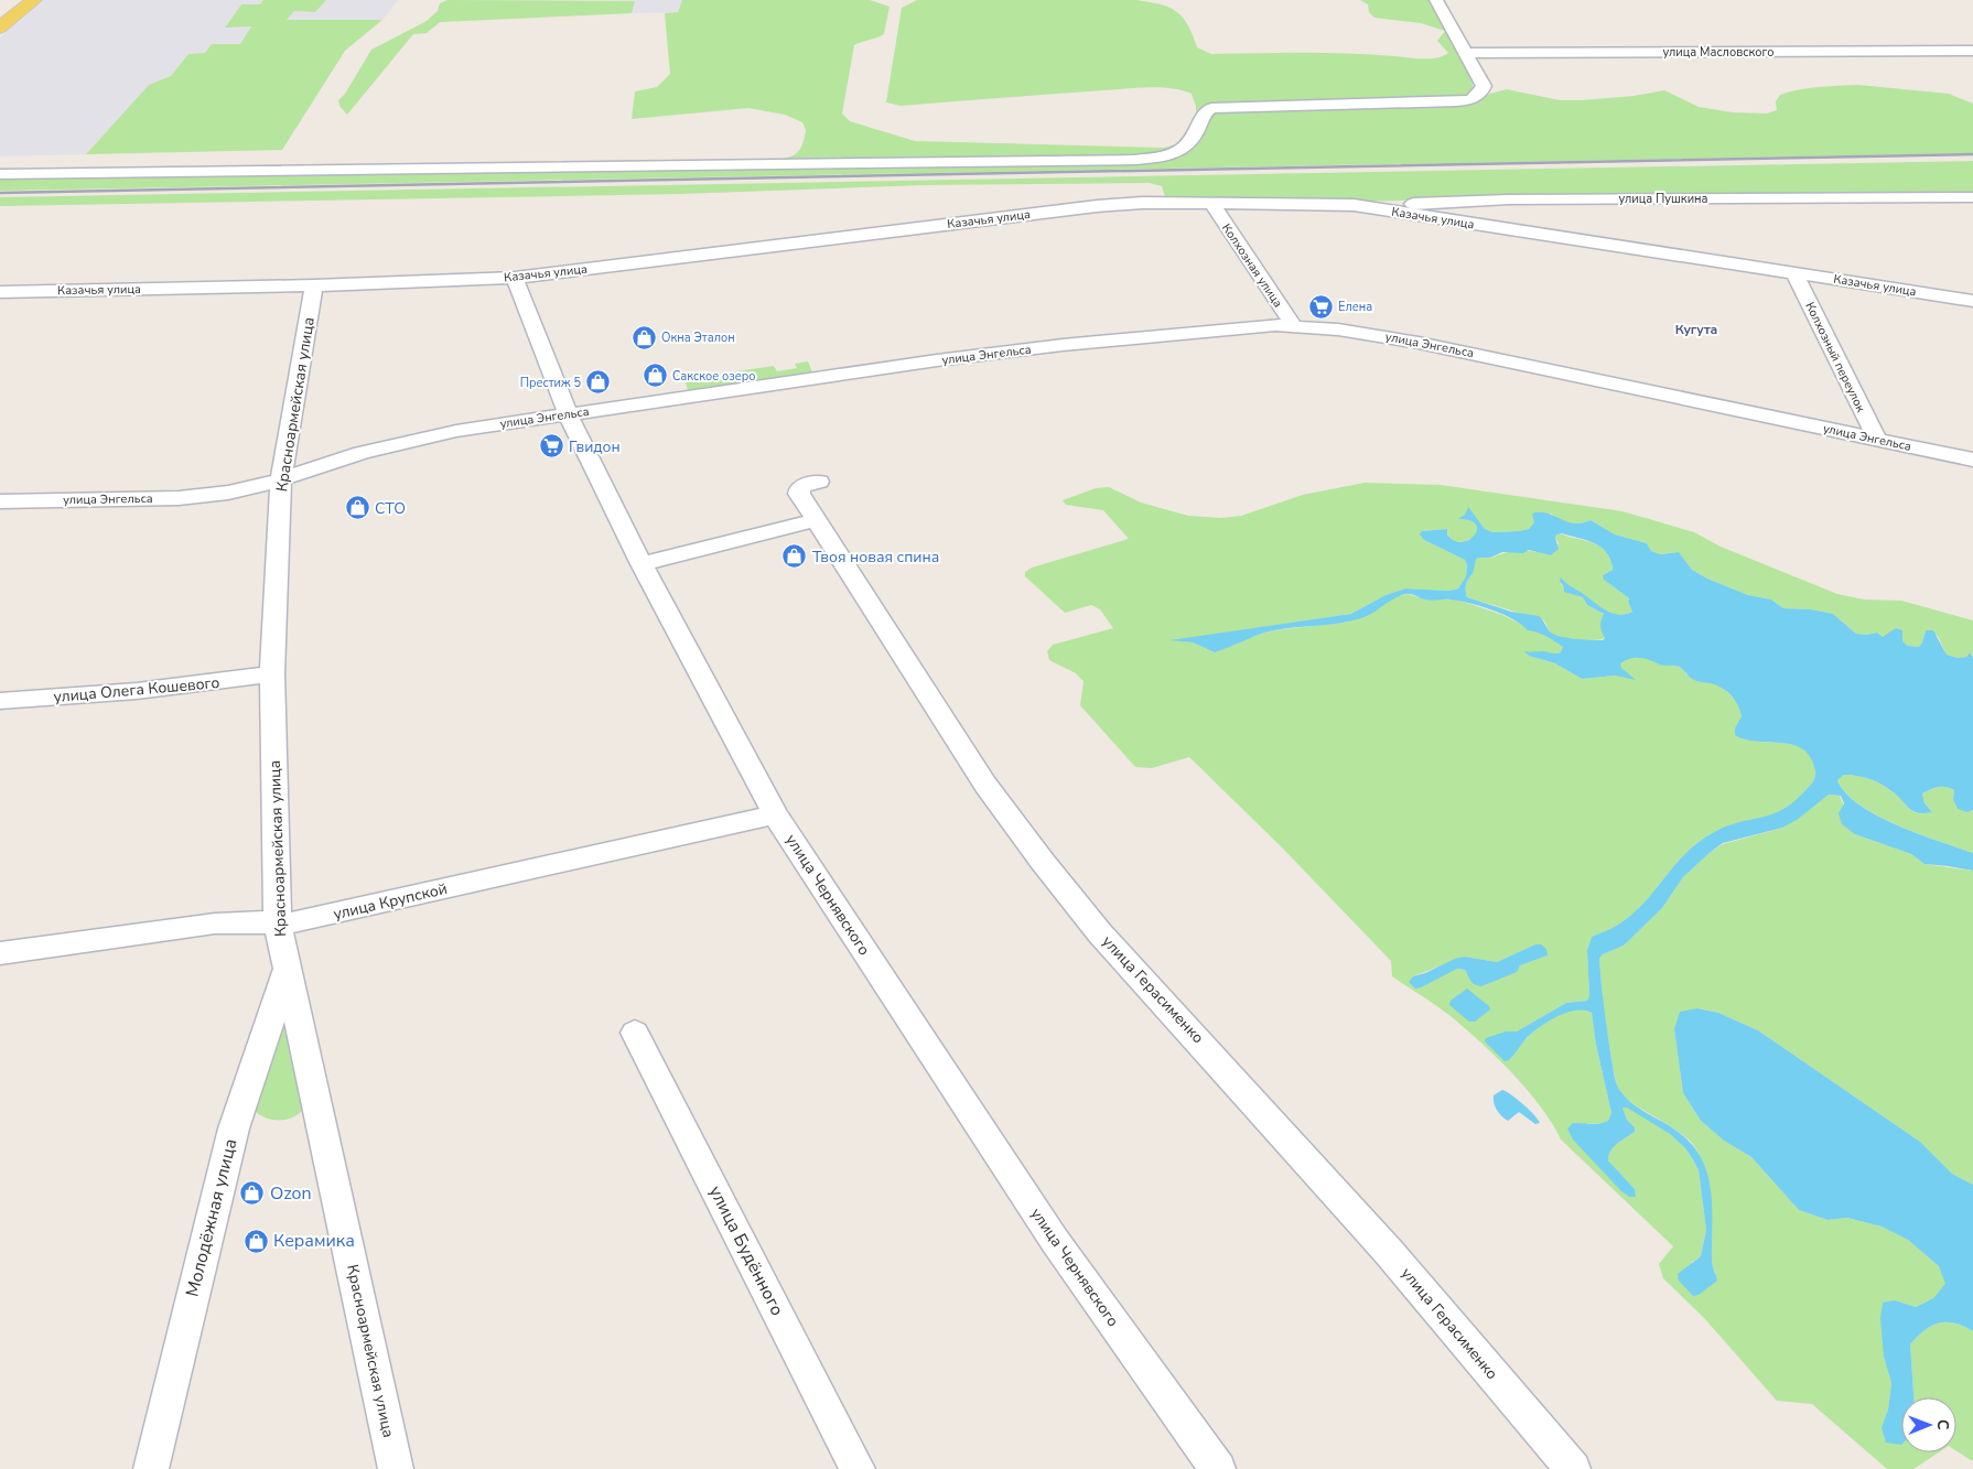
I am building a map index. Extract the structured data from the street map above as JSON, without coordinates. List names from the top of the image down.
{
  "streets": {
    "street": [
      "улица Масловского",
      "улица Пушкина",
      "Казачья улица",
      "Колхозная улица",
      "улица Энгельса",
      "Колхозный переулок",
      "Красноармейская улица",
      "улица Олега Кошевого",
      "улица Чернявского",
      "улица Крупской",
      "улица Герасименко",
      "Молодёжная улица",
      "улица Будённого"
    ]
  },
  "crossings": [
    ["улица Пушкина", "Казачья улица"],
    ["Казачья улица", "Колхозная улица"],
    ["Казачья улица", "Колхозный переулок"],
    ["Казачья улица", "Красноармейская улица"],
    ["Казачья улица", "улица Чернявского"],
    ["Колхозная улица", "улица Энгельса"],
    ["улица Энгельса", "Колхозный переулок"],
    ["улица Энгельса", "Красноармейская улица"],
    ["улица Энгельса", "улица Чернявского"],
    ["Красноармейская улица", "улица Олега Кошевого"],
    ["Красноармейская улица", "улица Крупской"],
    ["Красноармейская улица", "Молодёжная улица"],
    ["улица Чернявского", "улица Крупской"]
  ],
  "districts": ["Кугута"],
  "places": {
    "supermarket": ["Елена", "Гвидон"],
    "shop": [
      "Окна Эталон",
      "Сакское озеро",
      "Престиж 5",
      "СТО",
      "Твоя новая спина",
      "Ozon",
      "Керамика"
    ]
  },
  "north": "right"
}
